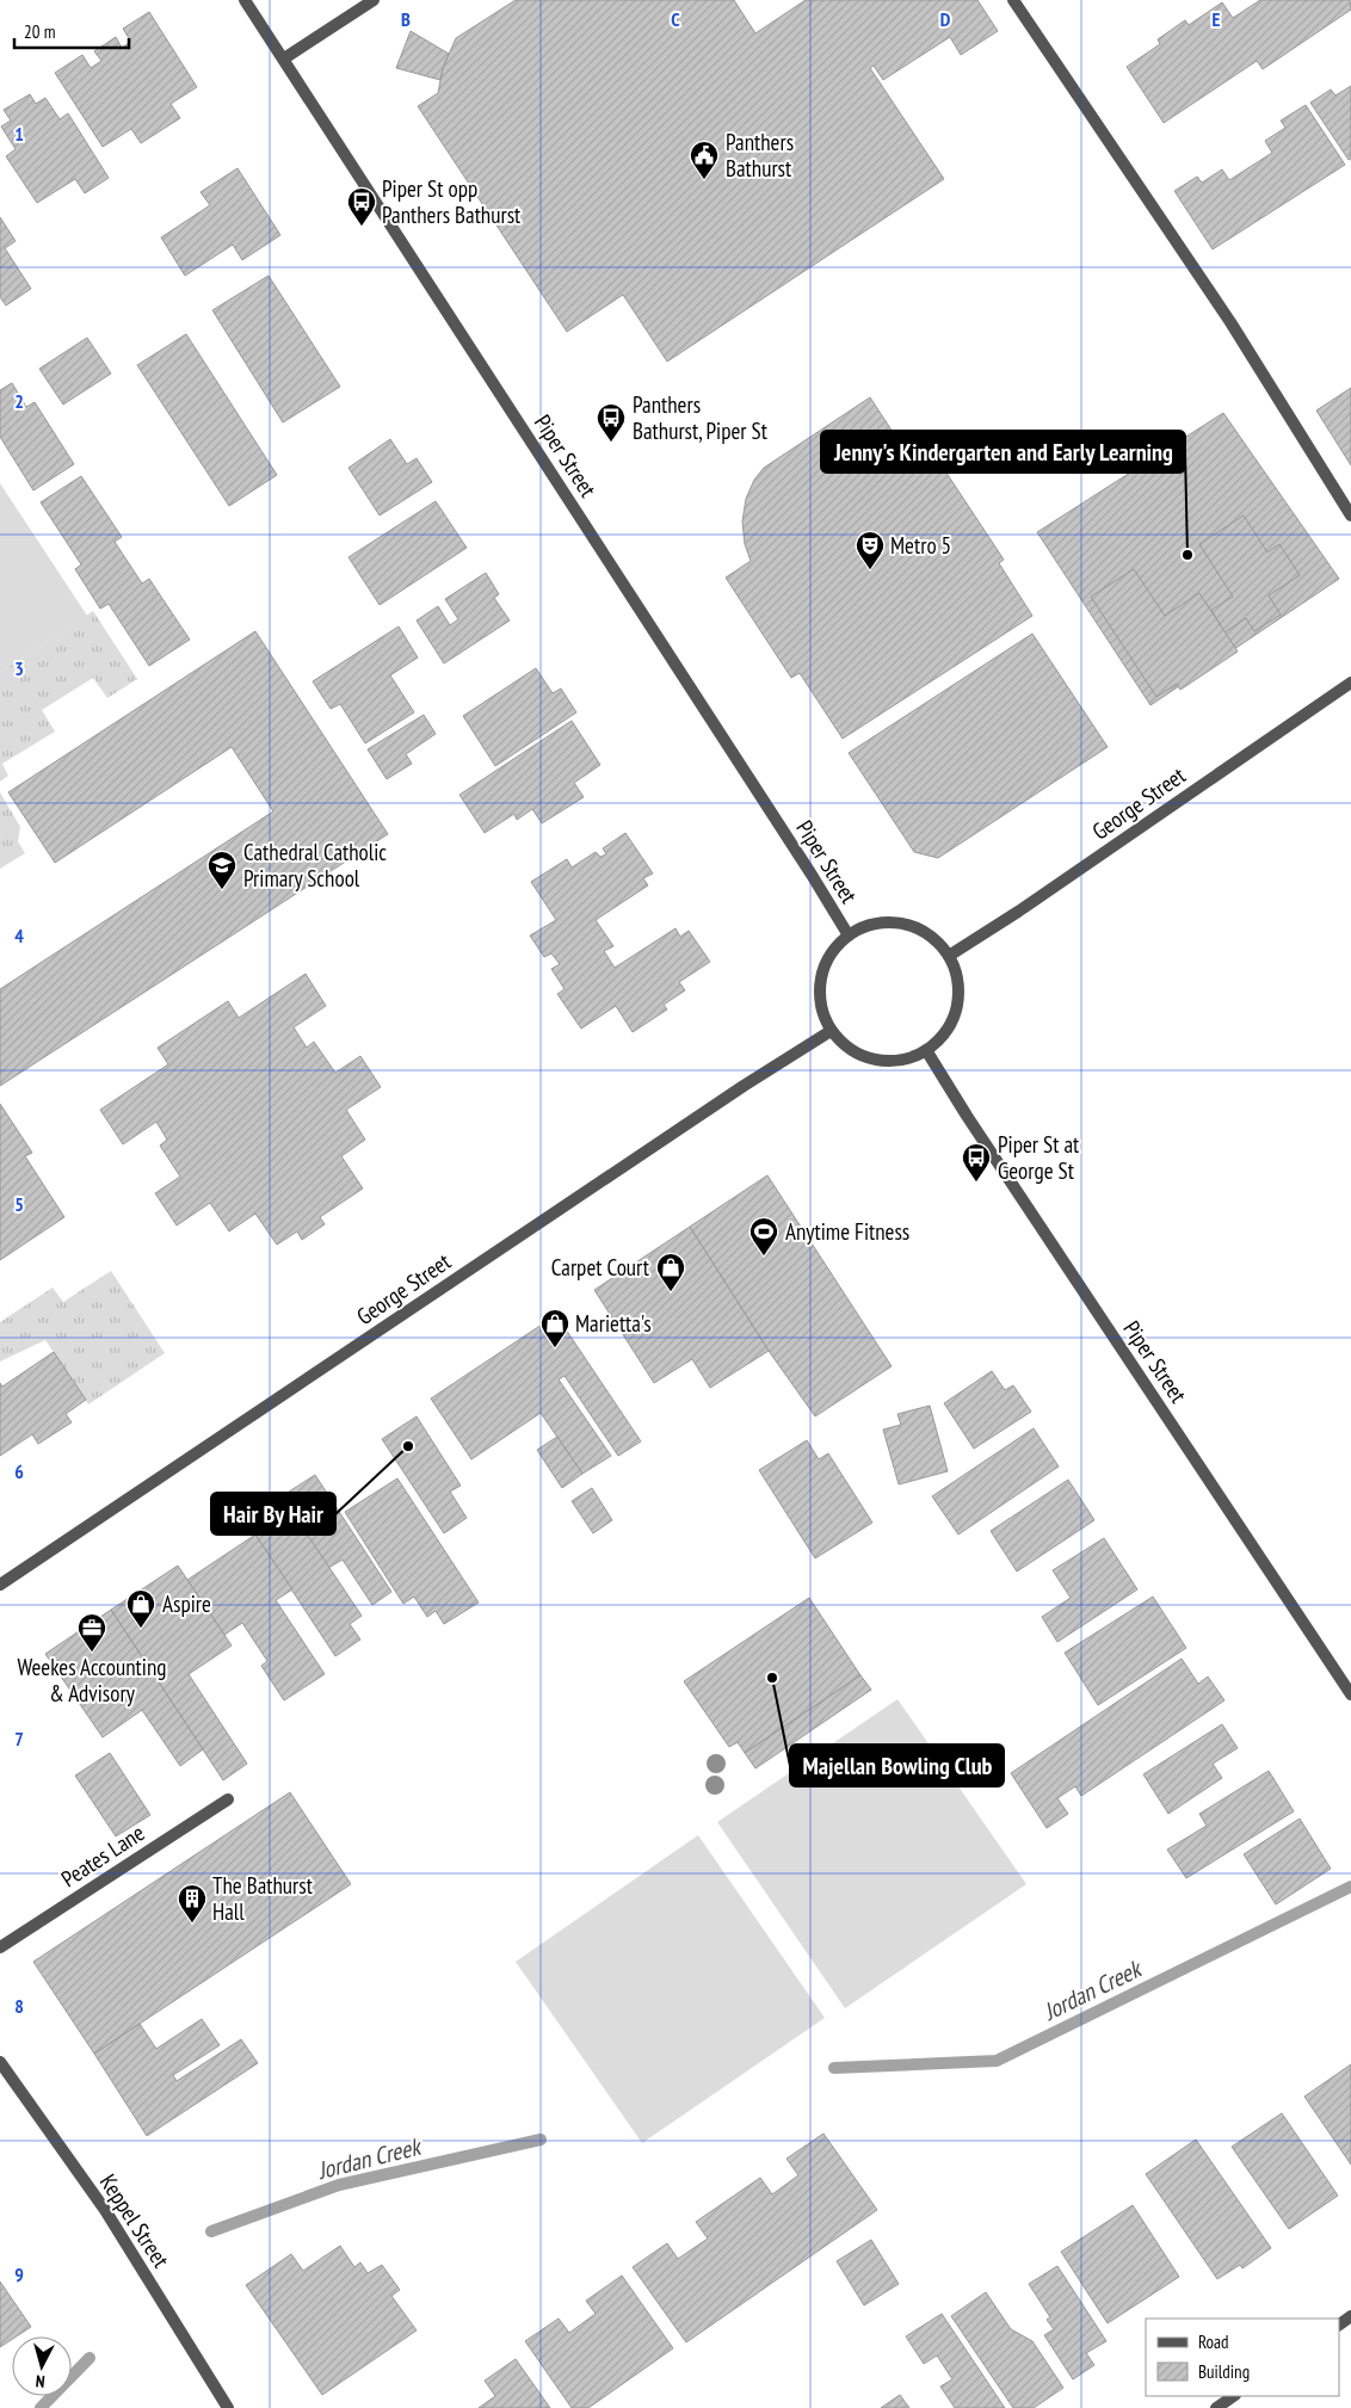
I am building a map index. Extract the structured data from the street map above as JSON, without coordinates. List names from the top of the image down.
{
  "streets": {
    "street": [
      "Piper Street",
      "George Street",
      "Peates Lane",
      "Keppel Street"
    ]
  },
  "crossings": [
    ["Piper Street", "George Street"]
  ],
  "water": ["Jordan Creek"],
  "places": {
    "public building": ["Panthers Bathurst"],
    "bus stop": ["Piper St opp Panthers Bathurst", "Panthers Bathurst, Piper St", "Piper St at George St"],
    "other": ["Jenny's Kindergarten and Early Learning", "Hair By Hair", "Majellan Bowling Club"],
    "theatre": ["Metro 5"],
    "school or university": ["Cathedral Catholic Primary School"],
    "sports": ["Anytime Fitness"],
    "shop": ["Carpet Court", "Marietta's", "Aspire"],
    "office": ["Weekes Accounting & Advisory"],
    "building": ["The Bathurst Hall"]
  },
  "legend": ["Road", "Building"],
  "scale_bar": "20 m",
  "north": "bottom",
  "grid": {
    "columns": [
      "B",
      "C",
      "D",
      "E"
    ],
    "rows": [
      "1",
      "2",
      "3",
      "4",
      "5",
      "6",
      "7",
      "8",
      "9"
    ]
  }
}
